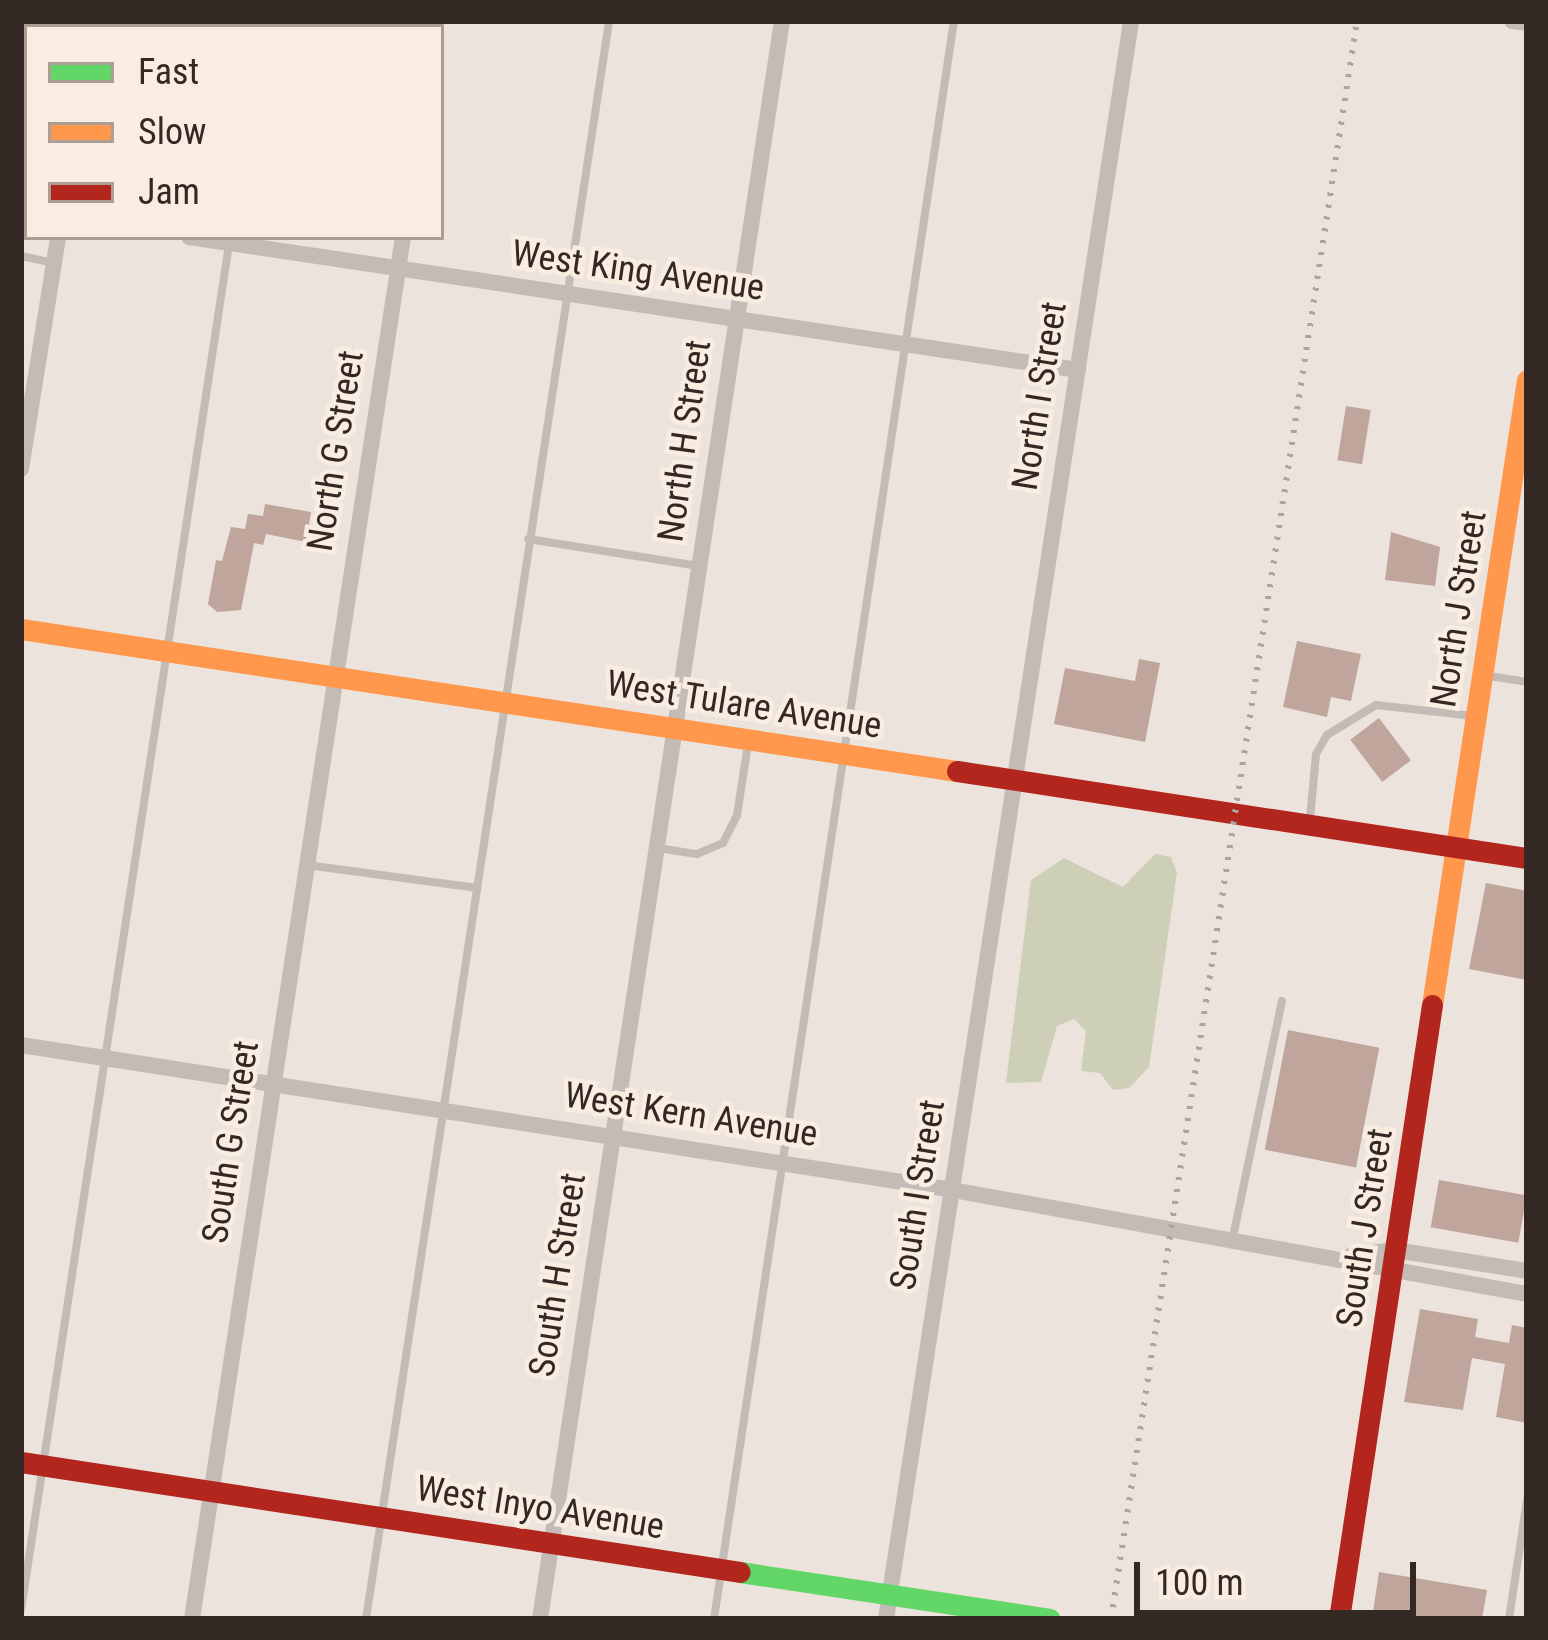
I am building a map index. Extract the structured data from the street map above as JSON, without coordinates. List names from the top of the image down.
{
  "streets": {
    "main road": [
      "North J Street",
      "West Tulare Avenue",
      "South J Street",
      "West Inyo Avenue"
    ],
    "street": [
      "West King Avenue",
      "North I Street",
      "North H Street",
      "North G Street",
      "West Kern Avenue",
      "South G Street",
      "South I Street",
      "South H Street"
    ]
  },
  "crossings": [
    ["West King Avenue", "North I Street"],
    ["West King Avenue", "North H Street"],
    ["West King Avenue", "North G Street"],
    ["North I Street", "West Tulare Avenue"],
    ["North I Street", "South I Street"],
    ["North H Street", "West Tulare Avenue"],
    ["North H Street", "South H Street"],
    ["North G Street", "West Tulare Avenue"],
    ["North G Street", "South G Street"],
    ["North J Street", "West Tulare Avenue"],
    ["North J Street", "South J Street"],
    ["West Tulare Avenue", "South G Street"],
    ["West Tulare Avenue", "South I Street"],
    ["West Tulare Avenue", "South J Street"],
    ["West Tulare Avenue", "South H Street"],
    ["West Kern Avenue", "South G Street"],
    ["West Kern Avenue", "South I Street"],
    ["West Kern Avenue", "South H Street"],
    ["South G Street", "West Inyo Avenue"],
    ["South I Street", "West Inyo Avenue"],
    ["South H Street", "West Inyo Avenue"]
  ],
  "legend": ["Fast", "Slow", "Jam"],
  "scale_bar": "100 m"
}
